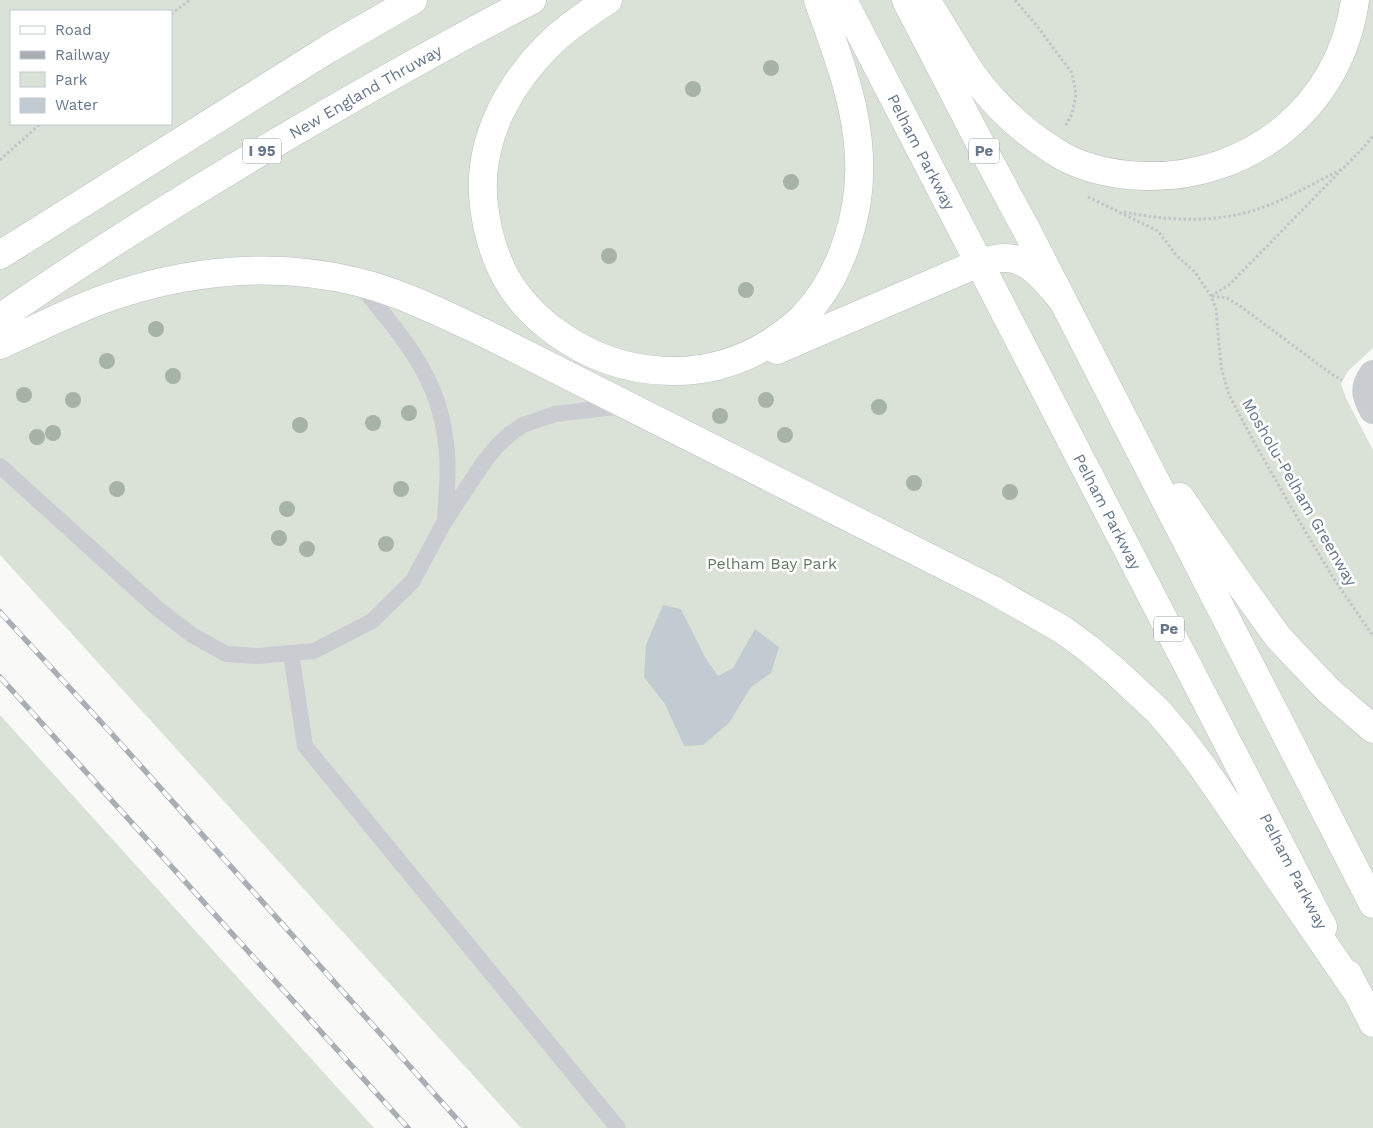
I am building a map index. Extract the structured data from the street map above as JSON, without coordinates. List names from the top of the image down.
{
  "streets": {
    "main road": [
      "New England Thruway",
      "I 95",
      "Pe",
      "Pelham Parkway"
    ],
    "path": ["Mosholu-Pelham Greenway"]
  },
  "parks": ["Pelham Bay Park"],
  "legend": [
    "Road",
    "Railway",
    "Park",
    "Water"
  ]
}
